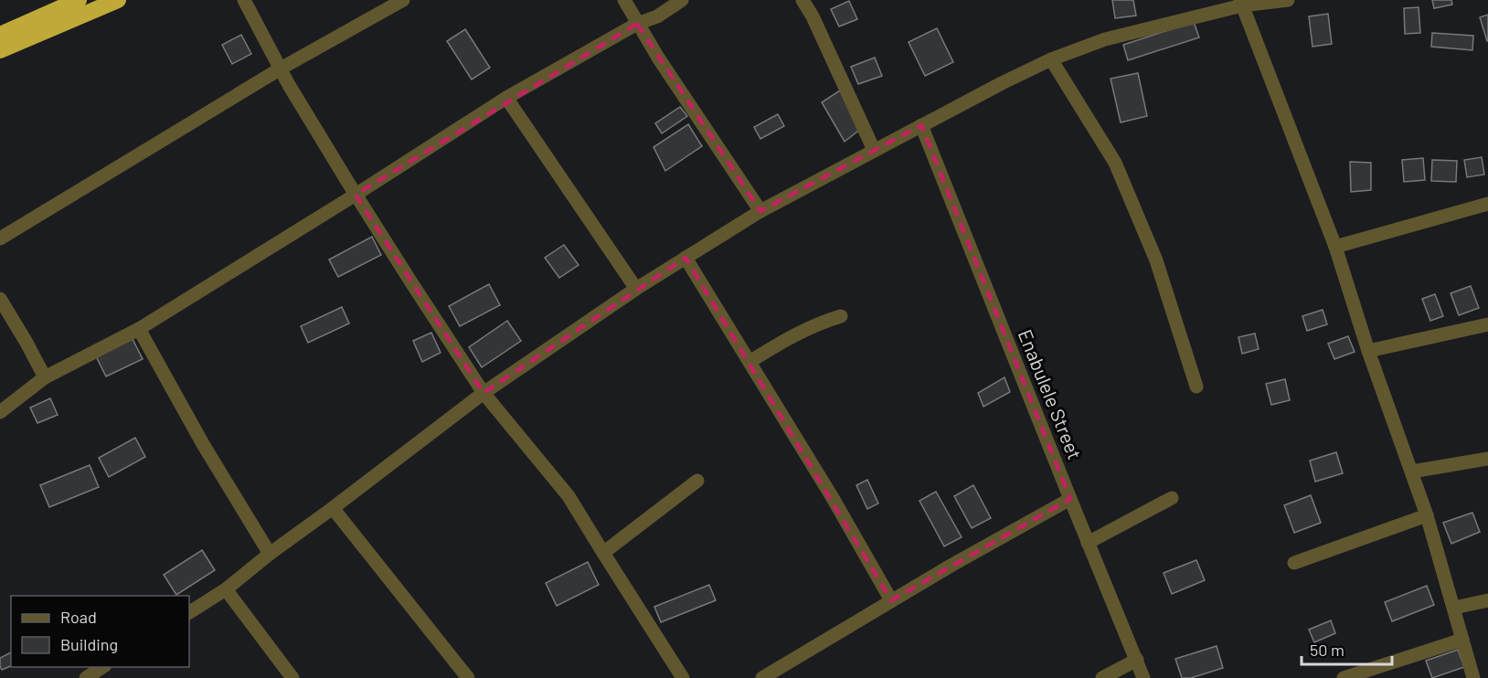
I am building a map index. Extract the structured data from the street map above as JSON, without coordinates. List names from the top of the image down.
{
  "streets": {
    "street": ["Enabulele Street"]
  },
  "legend": ["Road", "Building"],
  "scale_bar": "50 m"
}
